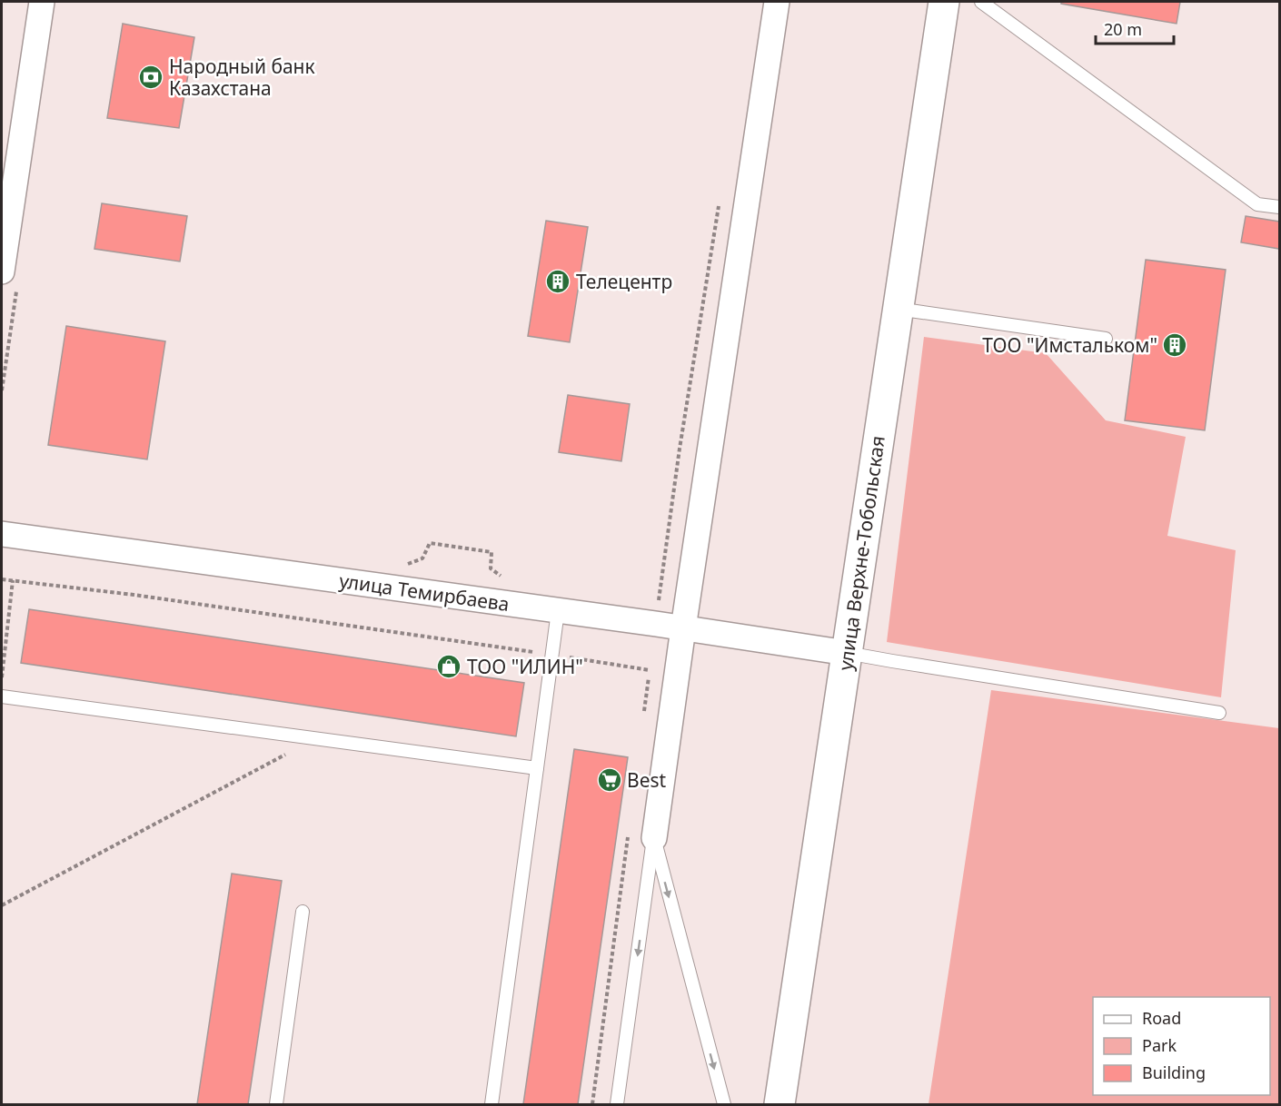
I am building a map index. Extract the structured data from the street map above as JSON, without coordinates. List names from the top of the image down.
{
  "streets": {
    "street": ["улица Верхне-Тобольская", "улица Темирбаева"]
  },
  "crossings": [
    ["улица Верхне-Тобольская", "улица Темирбаева"]
  ],
  "places": {
    "bank": ["Народный банк Казахстана"],
    "building": ["Телецентр", "ТОО \"Имстальком\""],
    "shop": ["ТОО \"ИЛИН\""],
    "supermarket": ["Best"]
  },
  "legend": ["Road", "Park", "Building"],
  "scale_bar": "20 m"
}
